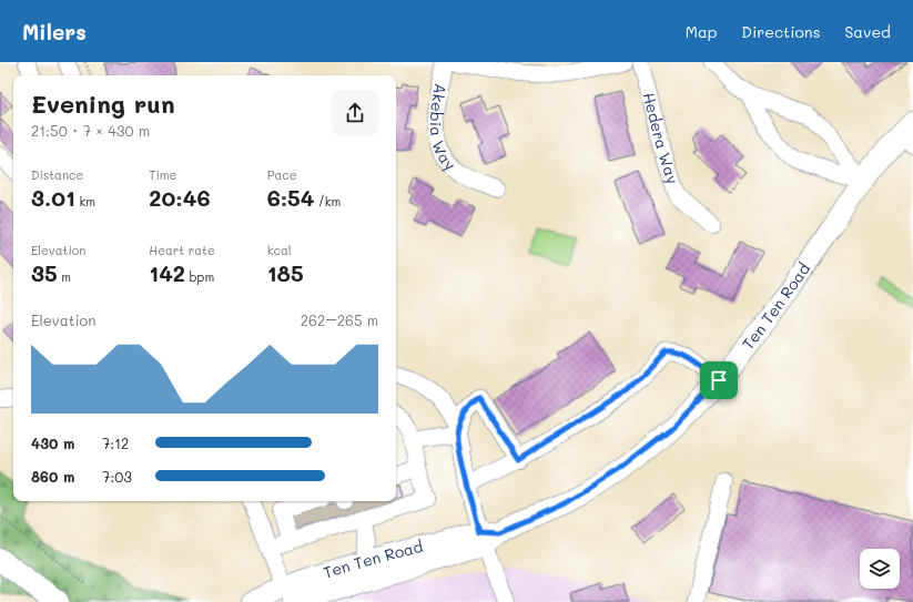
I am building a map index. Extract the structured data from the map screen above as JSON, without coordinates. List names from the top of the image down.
{
  "streets": {
    "main road": ["Ten Ten Road"],
    "street": ["Akebia Way", "Hedera Way"]
  },
  "page": {
    "header": "Milers",
    "nav": ["Map", "Directions", "Saved"],
    "heading": ["Evening run", "21:50 · 7 × 430 m"],
    "stats": [
      ["Distance", "3.01 km"],
      ["Time", "20:46"],
      ["Pace", "6:54 /km"],
      ["Elevation", "35 m"],
      ["Heart rate", "142 bpm"],
      ["kcal", "185"]
    ],
    "chart": ["Elevation", "262–265 m"],
    "list": [
      {
        "name": "430 m",
        "note": "7:12"
      },
      {
        "name": "860 m",
        "note": "7:03"
      }
    ]
  }
}
